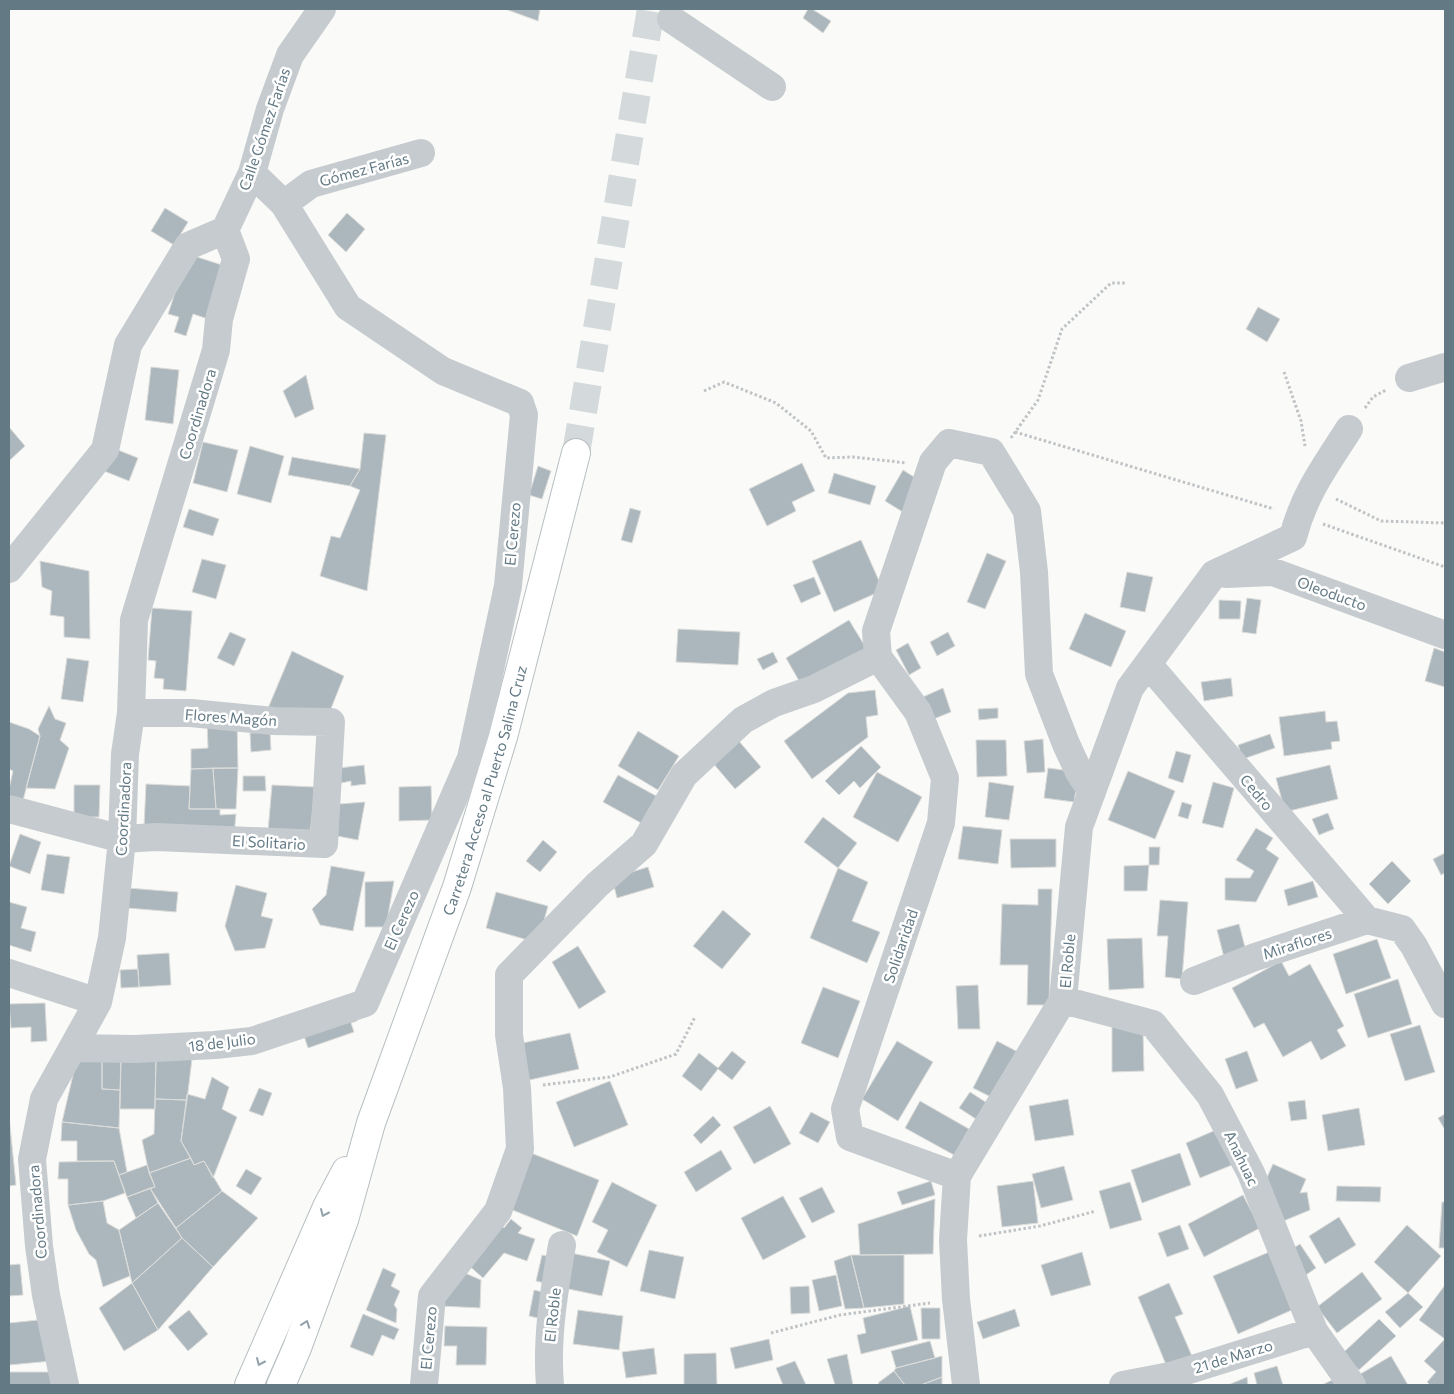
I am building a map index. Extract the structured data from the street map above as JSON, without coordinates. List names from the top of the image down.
{
  "streets": {
    "main road": ["Carretera Acceso al Puerto Salina Cruz"],
    "street": [
      "Calle Gómez Farías",
      "Gómez Farías",
      "Coordinadora",
      "El Cerezo",
      "Oleoducto",
      "Flores Magón",
      "Cedro",
      "El Solitario",
      "Miraflores",
      "Solidaridad",
      "El Roble",
      "18 de Julio",
      "Anahuac",
      "21 de Marzo"
    ]
  },
  "crossings": [
    ["Calle Gómez Farías", "Coordinadora"],
    ["Calle Gómez Farías", "El Cerezo"],
    ["Gómez Farías", "El Cerezo"],
    ["Coordinadora", "Flores Magón"],
    ["Coordinadora", "El Solitario"],
    ["Coordinadora", "18 de Julio"],
    ["El Cerezo", "Solidaridad"],
    ["El Cerezo", "18 de Julio"],
    ["Oleoducto", "El Roble"],
    ["Flores Magón", "El Solitario"],
    ["Cedro", "Miraflores"],
    ["Cedro", "El Roble"],
    ["Solidaridad", "El Roble"],
    ["El Roble", "Anahuac"],
    ["Anahuac", "21 de Marzo"]
  ]
}
